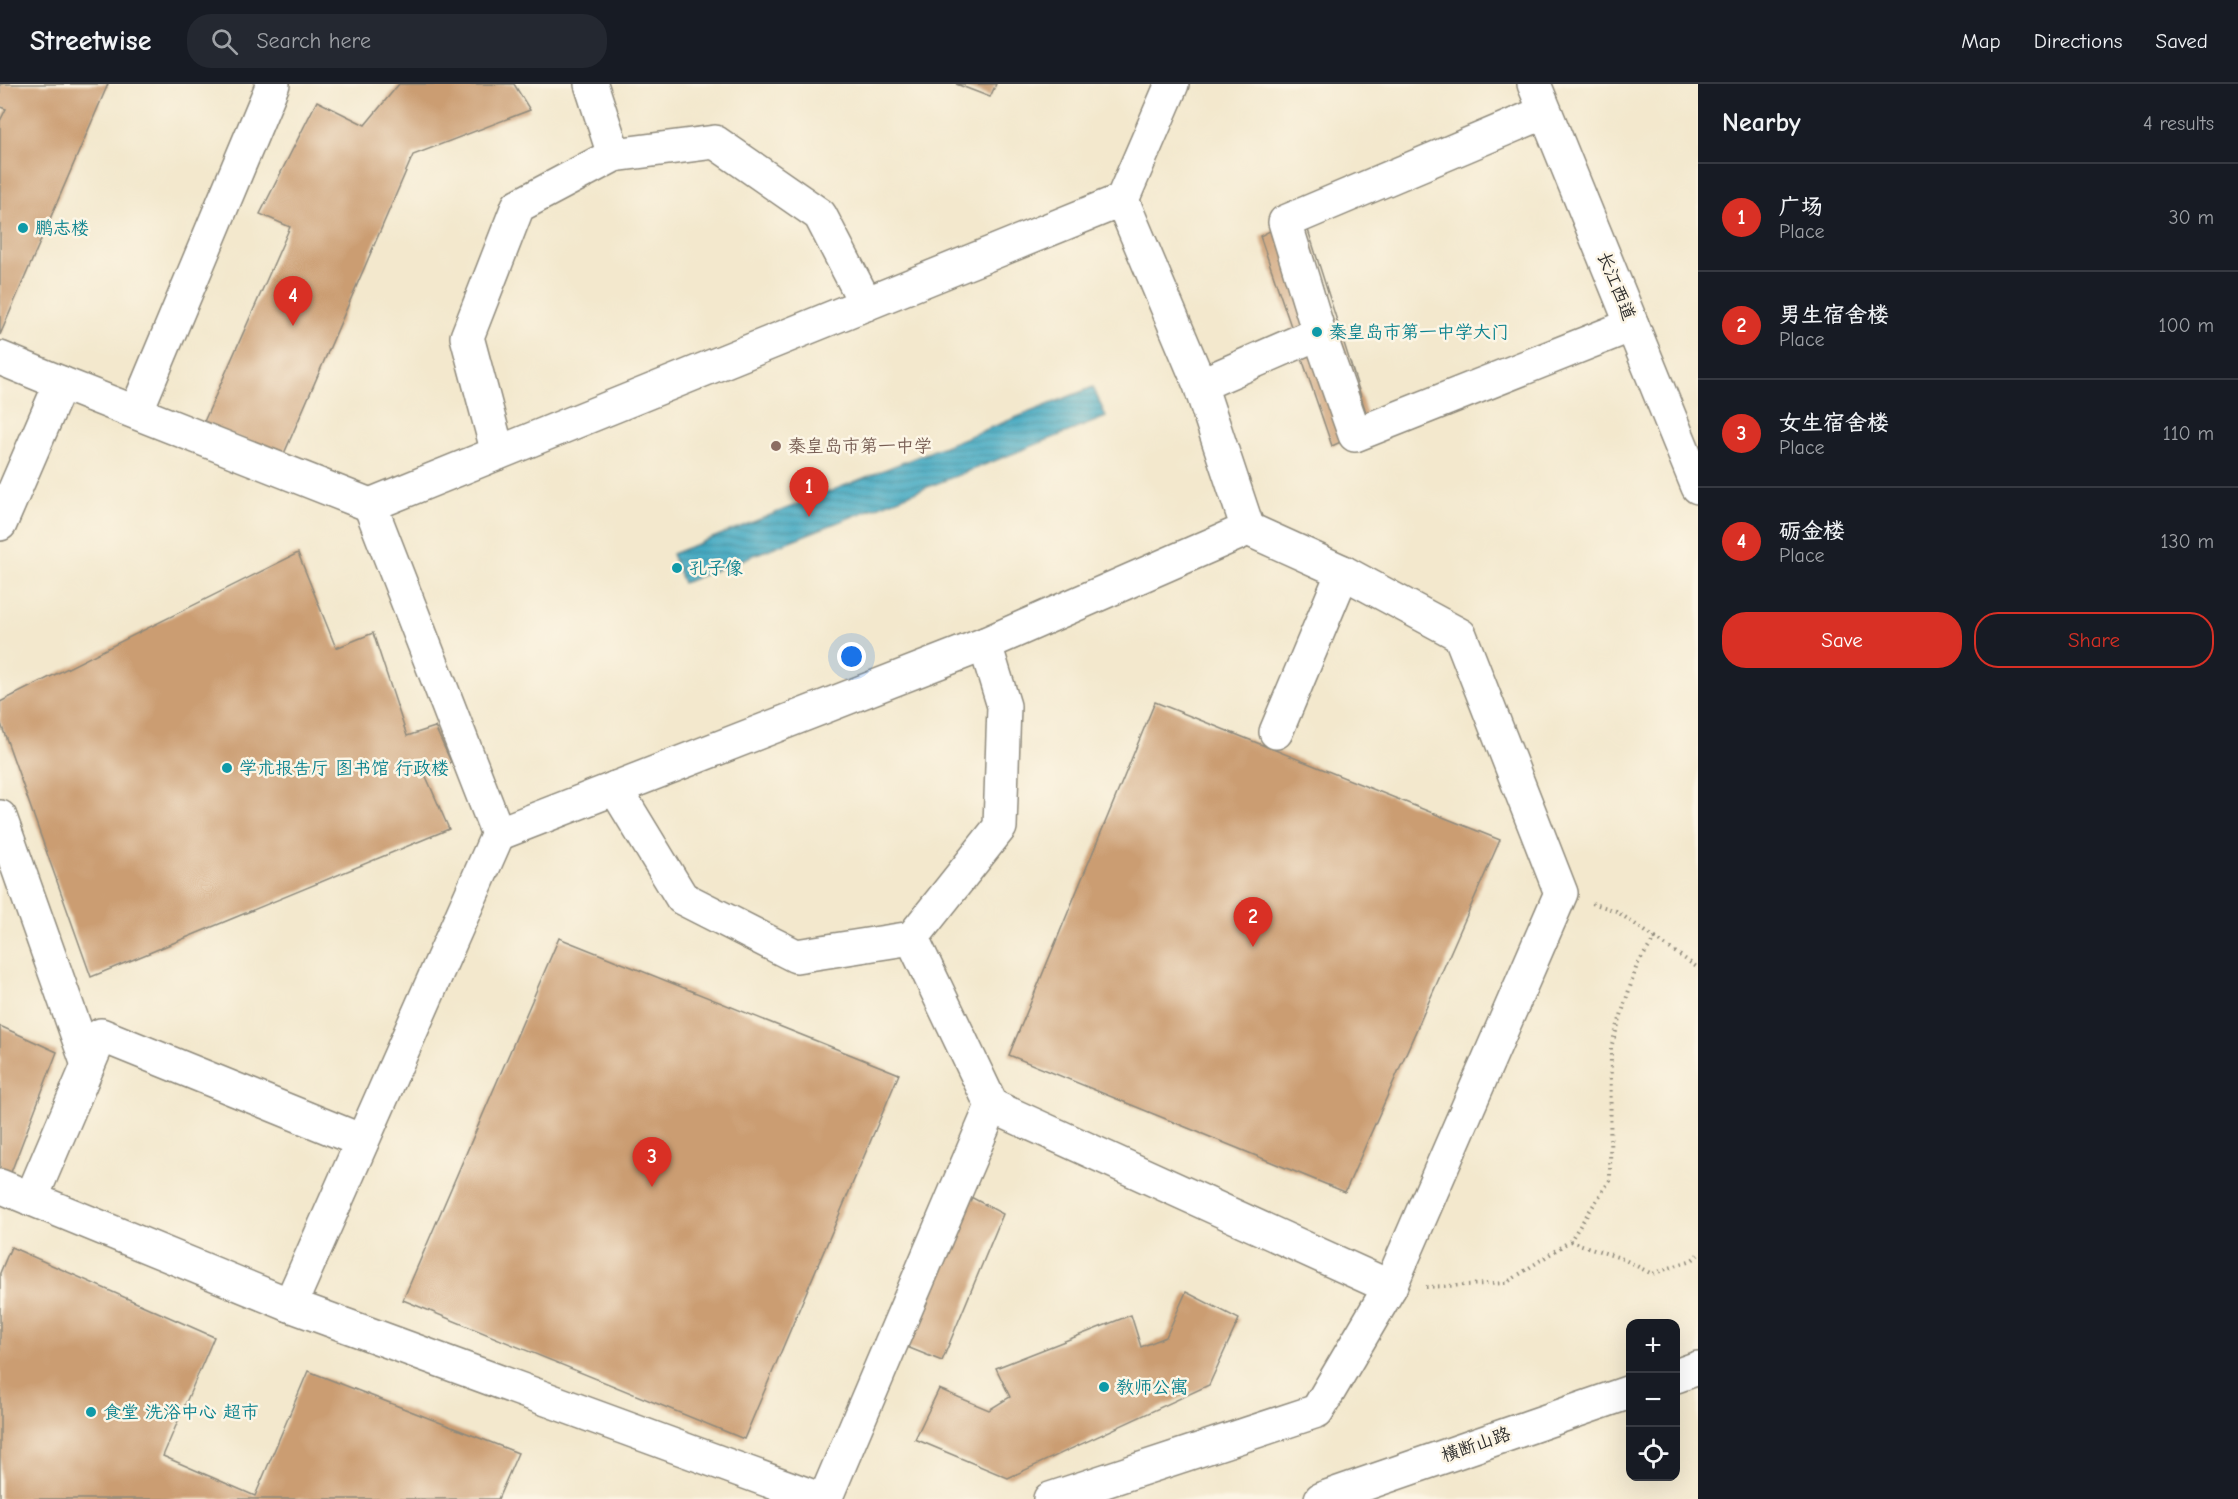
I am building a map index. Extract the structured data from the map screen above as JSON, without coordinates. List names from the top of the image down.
{
  "streets": {
    "street": ["长江西道", "横断山路"]
  },
  "places": [
    "鹏志楼",
    "秦皇岛市第一中学大门",
    "秦皇岛市第一中学",
    "孔子像",
    "学术报告厅 图书馆 行政楼",
    "教师公寓",
    "食堂 洗浴中心 超市"
  ],
  "page": {
    "header": "Streetwise",
    "search": "Search here",
    "nav": ["Map", "Directions", "Saved"],
    "heading": ["Nearby", "4 results"],
    "list": [
      {
        "mark": "1",
        "name": "广场",
        "note": "Place",
        "value": "30 m"
      },
      {
        "mark": "2",
        "name": "男生宿舍楼",
        "note": "Place",
        "value": "100 m"
      },
      {
        "mark": "3",
        "name": "女生宿舍楼",
        "note": "Place",
        "value": "110 m"
      },
      {
        "mark": "4",
        "name": "砺金楼",
        "note": "Place",
        "value": "130 m"
      }
    ],
    "pins": [
      "4",
      "1",
      "2",
      "3"
    ],
    "buttons": ["Save", "Share"],
    "map_buttons": ["+", "−"]
  }
}
